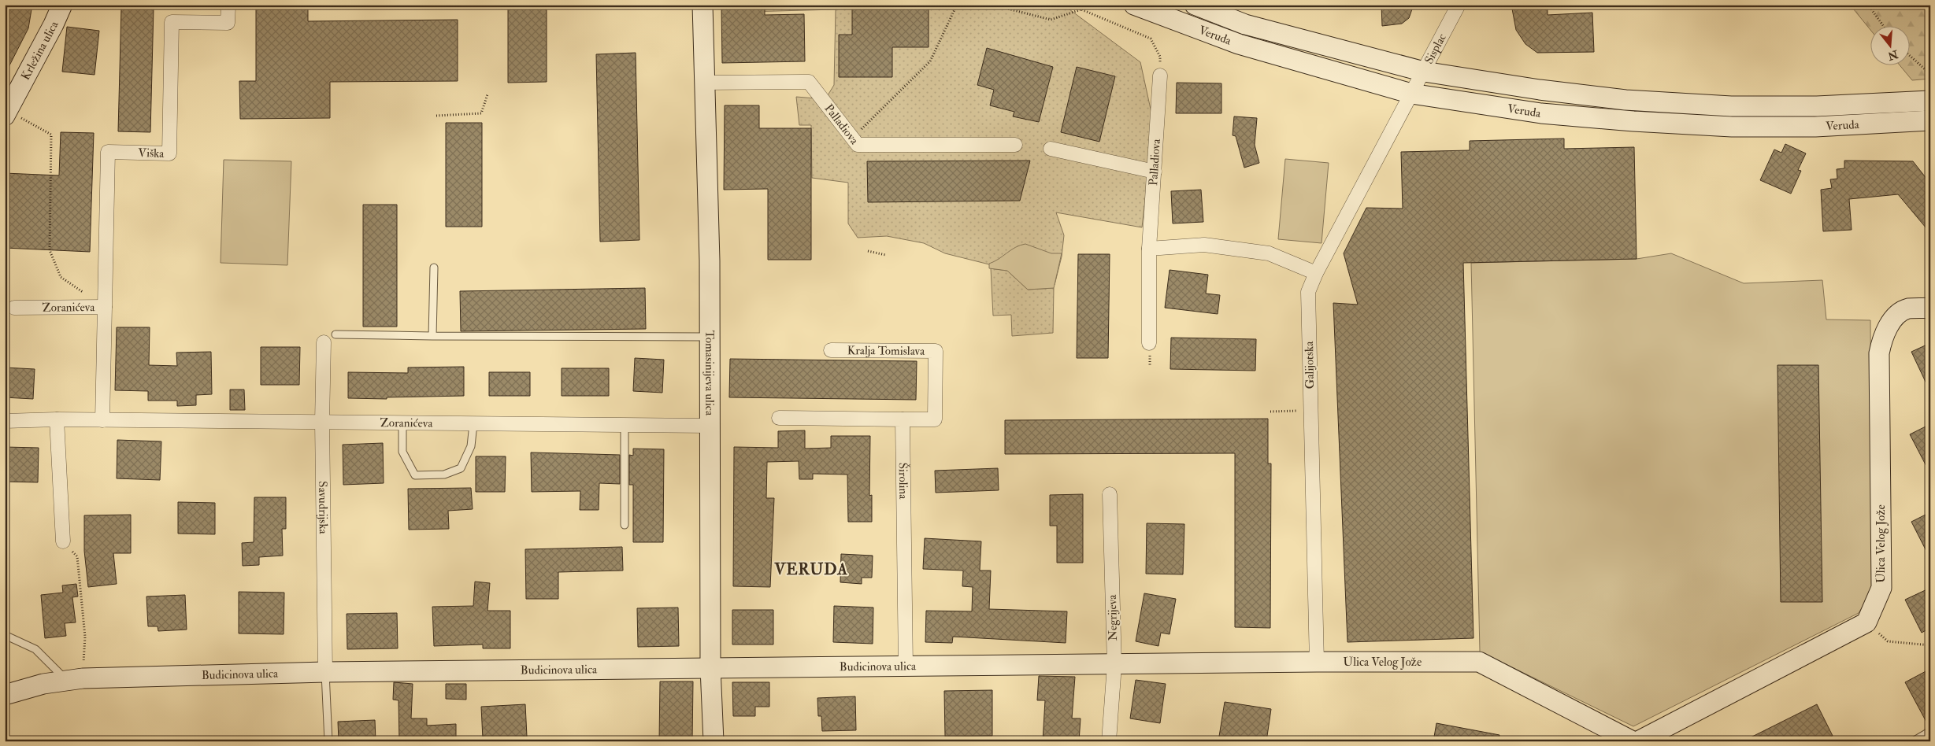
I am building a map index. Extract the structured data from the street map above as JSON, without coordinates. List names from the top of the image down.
{
  "streets": {
    "street": [
      "Veruda",
      "Sisplac",
      "Krležina ulica",
      "Palladiova",
      "Viška",
      "Zoranićeva",
      "Kralja Tomislava",
      "Galijotska",
      "Tomasinijeva ulica",
      "Širolina",
      "Savudrijska",
      "Ulica Velog Jože",
      "Negrijeva",
      "Budicinova ulica"
    ]
  },
  "crossings": [
    ["Veruda", "Sisplac"],
    ["Veruda", "Galijotska"],
    ["Sisplac", "Galijotska"],
    ["Palladiova", "Tomasinijeva ulica"],
    ["Viška", "Zoranićeva"],
    ["Zoranićeva", "Tomasinijeva ulica"],
    ["Zoranićeva", "Savudrijska"],
    ["Kralja Tomislava", "Širolina"],
    ["Galijotska", "Ulica Velog Jože"],
    ["Tomasinijeva ulica", "Budicinova ulica"],
    ["Širolina", "Budicinova ulica"],
    ["Savudrijska", "Budicinova ulica"],
    ["Ulica Velog Jože", "Negrijeva"],
    ["Ulica Velog Jože", "Budicinova ulica"],
    ["Negrijeva", "Budicinova ulica"]
  ],
  "districts": ["VERUDA"],
  "north": "bottom"
}
